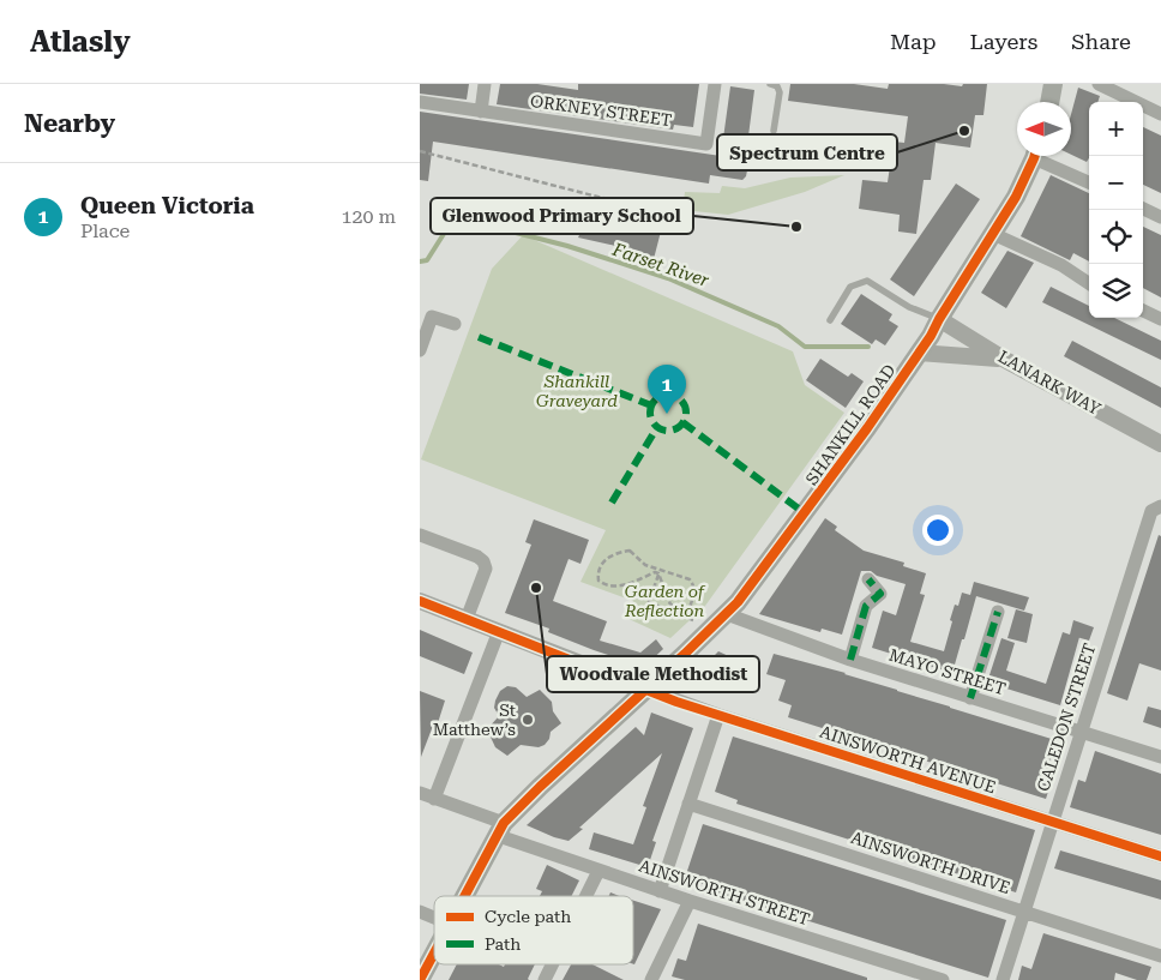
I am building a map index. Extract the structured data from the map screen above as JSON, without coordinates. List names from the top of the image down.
{
  "streets": {
    "main road": ["SHANKILL ROAD"],
    "street": [
      "ORKNEY STREET",
      "LANARK WAY",
      "MAYO STREET",
      "CALEDON STREET",
      "AINSWORTH AVENUE",
      "AINSWORTH DRIVE",
      "AINSWORTH STREET"
    ]
  },
  "crossings": [
    ["LANARK WAY", "SHANKILL ROAD"],
    ["SHANKILL ROAD", "MAYO STREET"],
    ["SHANKILL ROAD", "AINSWORTH AVENUE"],
    ["SHANKILL ROAD", "AINSWORTH STREET"],
    ["MAYO STREET", "CALEDON STREET"],
    ["CALEDON STREET", "AINSWORTH AVENUE"],
    ["CALEDON STREET", "AINSWORTH DRIVE"]
  ],
  "water": ["Farset River"],
  "parks": ["Shankill Graveyard", "Garden of Reflection"],
  "places": [
    "Spectrum Centre",
    "Glenwood Primary School",
    "Woodvale Methodist",
    "St Matthew’s"
  ],
  "legend": ["Cycle path", "Path"],
  "north": "left",
  "page": {
    "header": "Atlasly",
    "nav": ["Map", "Layers", "Share"],
    "heading": "Nearby",
    "map_buttons": ["+", "−"],
    "list": [
      {
        "mark": "1",
        "name": "Queen Victoria",
        "note": "Place",
        "value": "120 m"
      }
    ],
    "pins": "1"
  }
}
